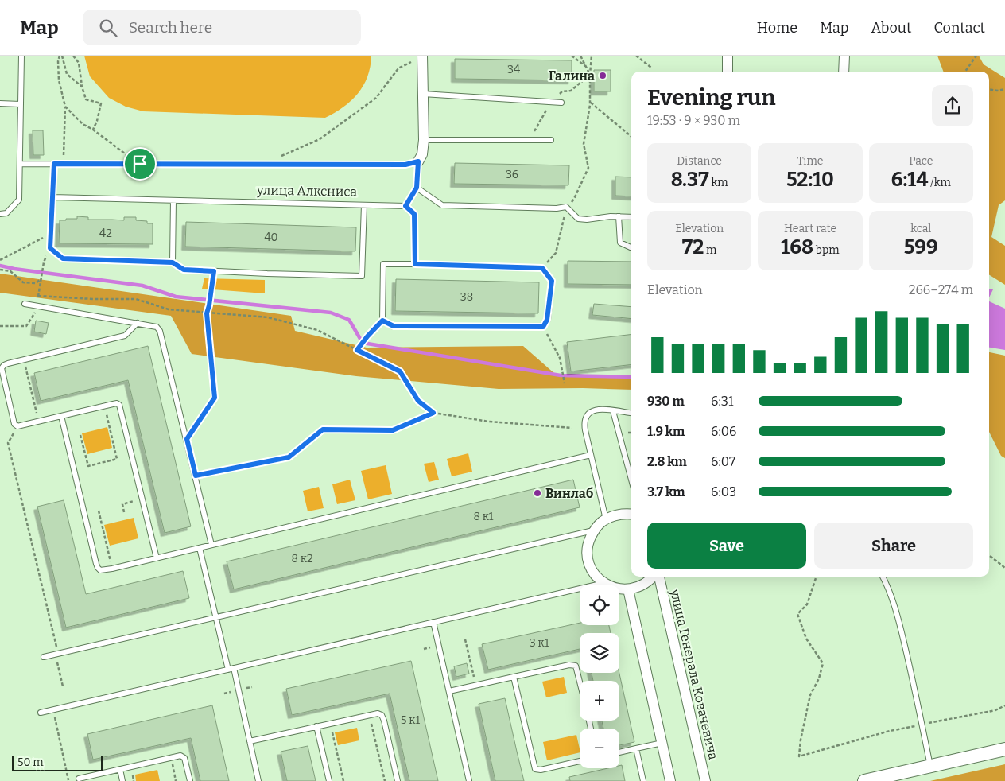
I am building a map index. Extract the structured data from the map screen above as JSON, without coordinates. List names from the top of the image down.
{
  "streets": {
    "street": ["улица Генерала Ковачевича"],
    "lane": ["улица Алксниса"]
  },
  "places": ["Галина", "Винлаб"],
  "house_numbers": [
    "34",
    "36",
    "42",
    "40",
    "38",
    "8 к1",
    "8 к2",
    "3 к1",
    "5 к1"
  ],
  "scale_bar": "50 m",
  "page": {
    "header": "Map",
    "search": "Search here",
    "nav": [
      "Home",
      "Map",
      "About",
      "Contact"
    ],
    "heading": ["Evening run", "19:53 · 9 × 930 m"],
    "stats": [
      ["Distance", "8.37 km"],
      ["Time", "52:10"],
      ["Pace", "6:14 /km"],
      ["Elevation", "72 m"],
      ["Heart rate", "168 bpm"],
      ["kcal", "599"]
    ],
    "chart": ["Elevation", "266–274 m"],
    "list": [
      {
        "name": "930 m",
        "note": "6:31"
      },
      {
        "name": "1.9 km",
        "note": "6:06"
      },
      {
        "name": "2.8 km",
        "note": "6:07"
      },
      {
        "name": "3.7 km",
        "note": "6:03"
      }
    ],
    "buttons": ["Save", "Share"],
    "map_buttons": ["+", "−"],
    "scale": "50 m"
  }
}
